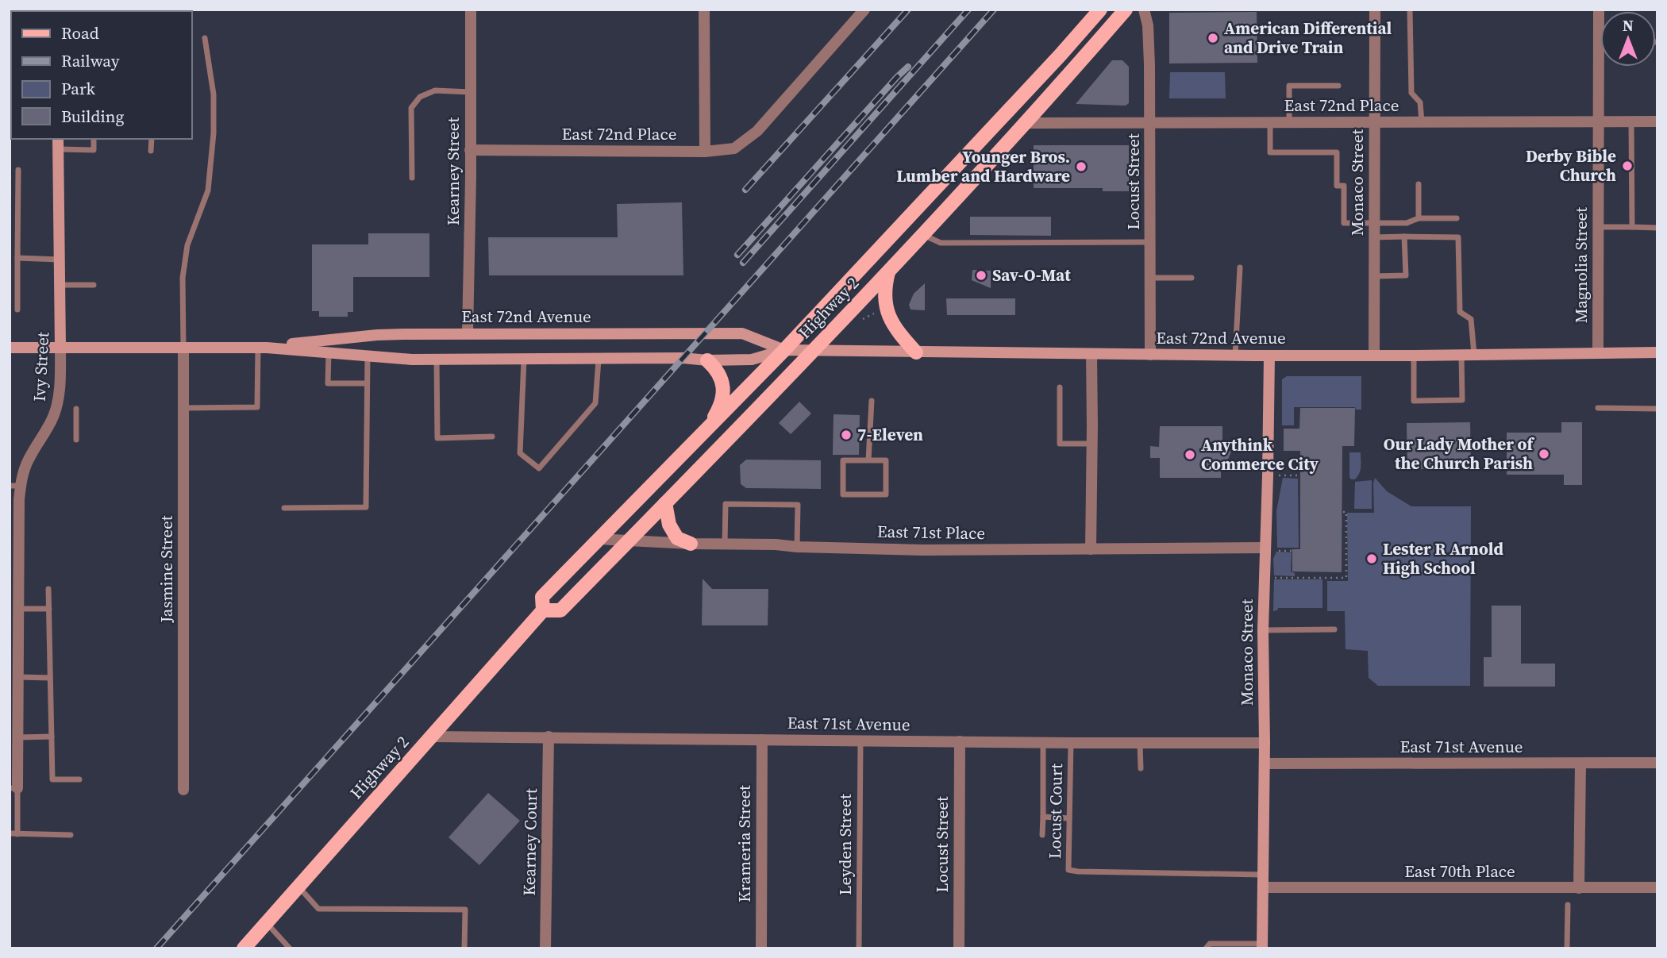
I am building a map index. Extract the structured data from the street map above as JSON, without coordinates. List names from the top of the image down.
{
  "streets": {
    "main road": [
      "Monaco Street",
      "Highway 2",
      "East 72nd Avenue",
      "Ivy Street"
    ],
    "street": [
      "East 72nd Place",
      "Kearney Street",
      "Locust Street",
      "Magnolia Street",
      "East 71st Place",
      "Jasmine Street",
      "East 71st Avenue",
      "Kearney Court",
      "Krameria Street",
      "East 70th Place"
    ],
    "lane": ["Locust Court", "Leyden Street"]
  },
  "crossings": [
    ["East 72nd Place", "Kearney Street"],
    ["East 72nd Place", "Locust Street"],
    ["East 72nd Place", "Monaco Street"],
    ["East 72nd Place", "Magnolia Street"],
    ["East 72nd Place", "Highway 2"],
    ["Kearney Street", "East 72nd Avenue"],
    ["Locust Street", "East 72nd Avenue"],
    ["Locust Street", "East 71st Avenue"],
    ["Monaco Street", "East 72nd Avenue"],
    ["Monaco Street", "East 71st Place"],
    ["Monaco Street", "East 71st Avenue"],
    ["Monaco Street", "Locust Court"],
    ["Monaco Street", "East 70th Place"],
    ["Magnolia Street", "East 72nd Avenue"],
    ["Highway 2", "East 72nd Avenue"],
    ["Highway 2", "East 71st Place"],
    ["Highway 2", "East 71st Avenue"],
    ["East 72nd Avenue", "Ivy Street"],
    ["East 72nd Avenue", "Jasmine Street"],
    ["East 71st Avenue", "Locust Court"],
    ["East 71st Avenue", "Kearney Court"],
    ["East 71st Avenue", "Krameria Street"],
    ["East 71st Avenue", "Leyden Street"]
  ],
  "places": [
    "American Differential and Drive Train",
    "Derby Bible Church",
    "Younger Bros. Lumber and Hardware",
    "Sav-O-Mat",
    "7-Eleven",
    "Our Lady Mother of the Church Parish",
    "Anythink Commerce City",
    "Lester R Arnold High School"
  ],
  "legend": [
    "Road",
    "Railway",
    "Park",
    "Building"
  ],
  "north": "top"
}
